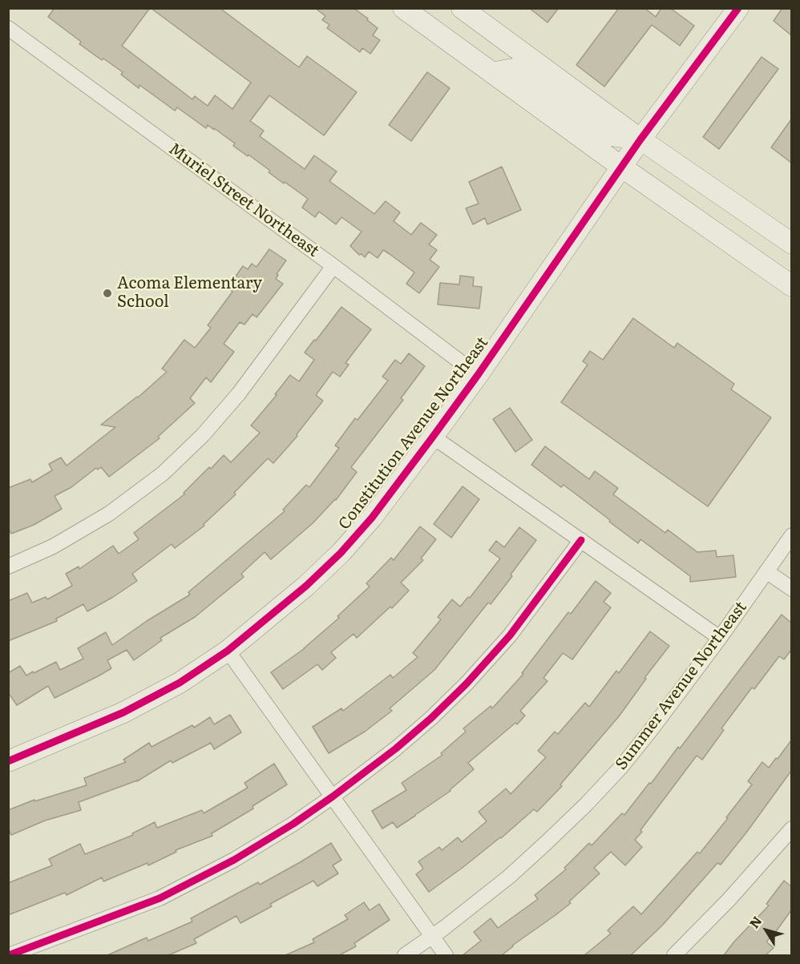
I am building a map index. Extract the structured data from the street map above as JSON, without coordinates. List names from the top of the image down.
{
  "streets": {
    "street": ["Muriel Street Northeast", "Constitution Avenue Northeast", "Summer Avenue Northeast"]
  },
  "crossings": [
    ["Muriel Street Northeast", "Constitution Avenue Northeast"]
  ],
  "places": ["Acoma Elementary School"],
  "north": "top left"
}
